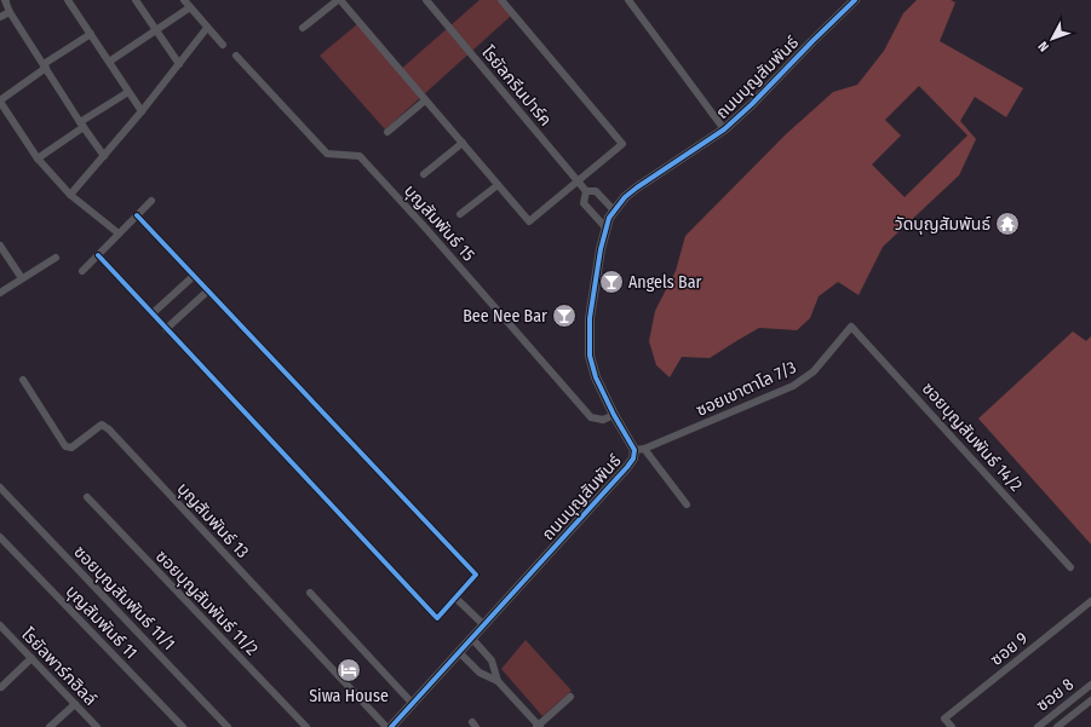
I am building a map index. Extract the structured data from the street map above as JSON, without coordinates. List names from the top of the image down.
{
  "streets": {
    "street": [
      "ถนนบุญสัมพันธ์",
      "โรยัลกรีนปาร์ค",
      "บุญสัมพันธ์ 15",
      "ซอยเขาตาโล 7/3",
      "ซอยบุญสัมพันธ์ 14/2",
      "บุญสัมพันธ์ 13",
      "ซอยบุญสัมพันธ์ 11/1",
      "ซอยบุญสัมพันธ์ 11/2",
      "บุญสัมพันธ์ 11",
      "ซอย 9",
      "โรยัลพาร์กฮิลล์",
      "ซอย 8"
    ]
  },
  "crossings": [
    ["ถนนบุญสัมพันธ์", "โรยัลกรีนปาร์ค"],
    ["ถนนบุญสัมพันธ์", "บุญสัมพันธ์ 15"],
    ["ถนนบุญสัมพันธ์", "ซอยเขาตาโล 7/3"],
    ["ซอยเขาตาโล 7/3", "ซอยบุญสัมพันธ์ 14/2"]
  ],
  "places": {
    "temple": ["วัดบุญสัมพันธ์"],
    "bar": ["Angels Bar", "Bee Nee Bar"],
    "hotel": ["Siwa House"]
  },
  "north": "bottom left"
}
